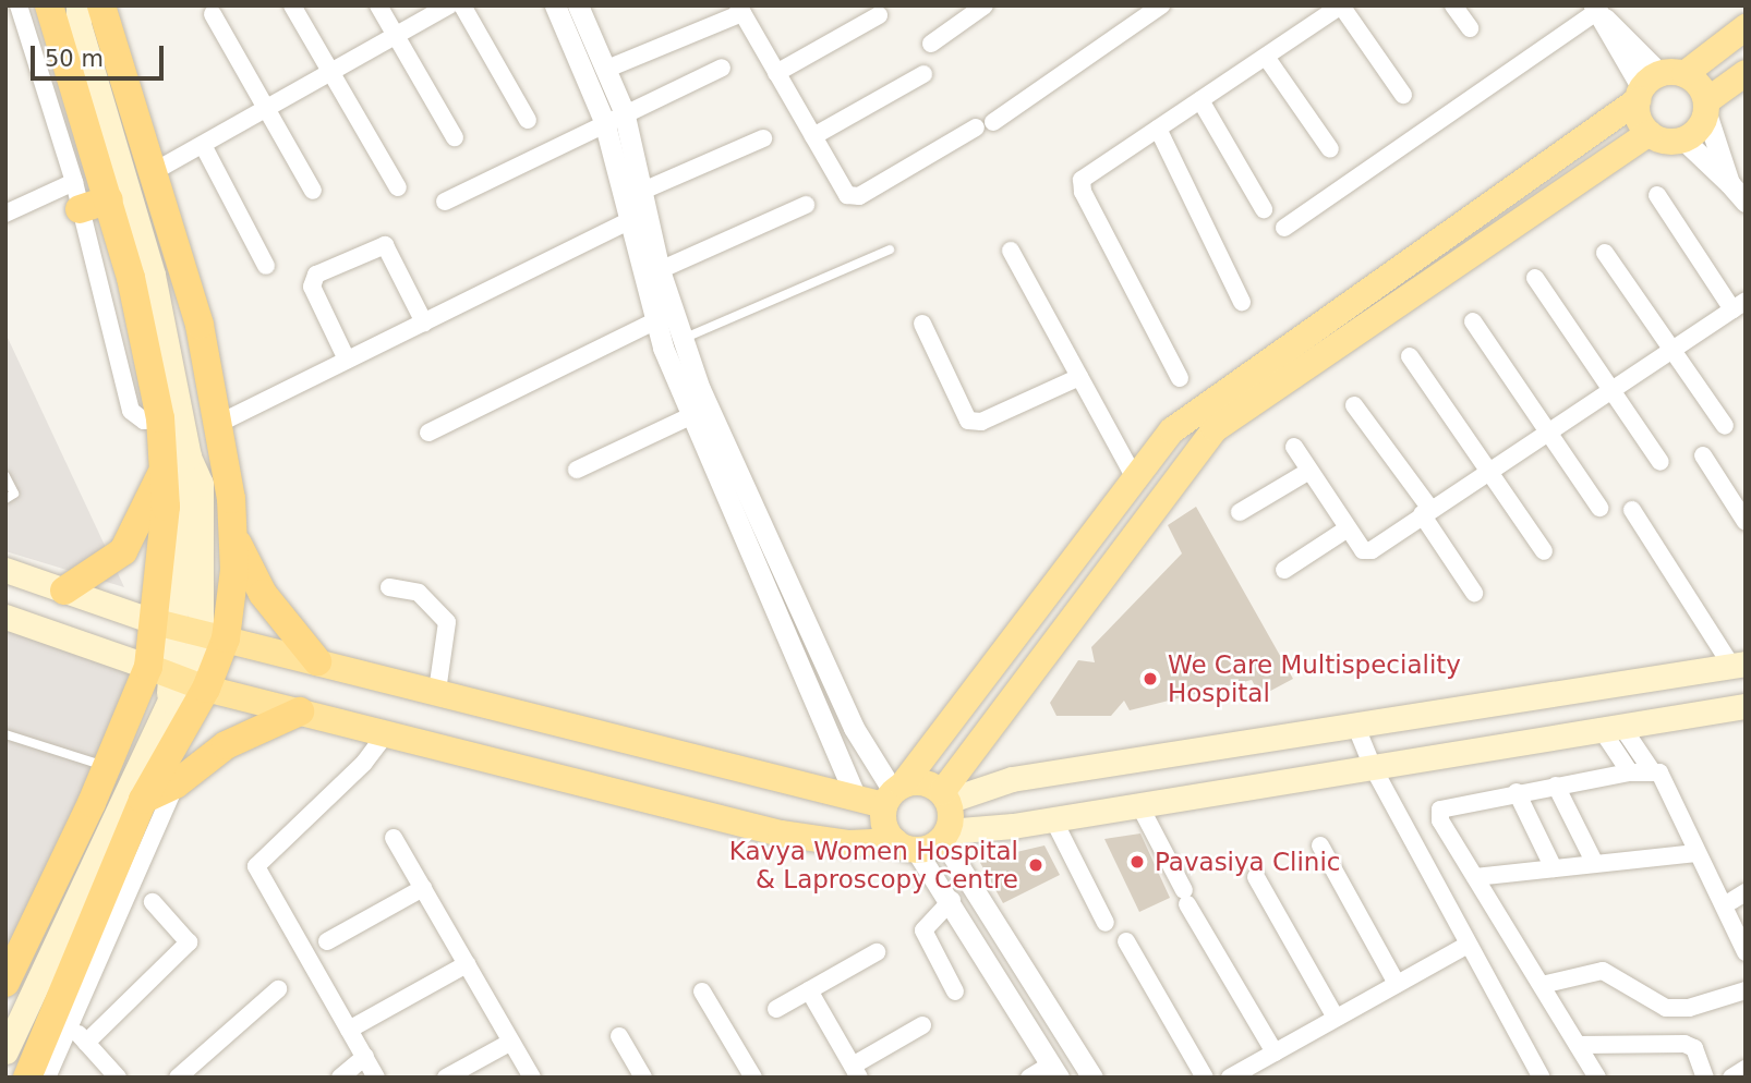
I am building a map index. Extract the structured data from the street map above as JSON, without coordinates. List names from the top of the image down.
{
  "places": ["We Care Multispeciality Hospital", "Pavasiya Clinic", "Kavya Women Hospital & Laproscopy Centre"],
  "scale_bar": "50 m"
}
